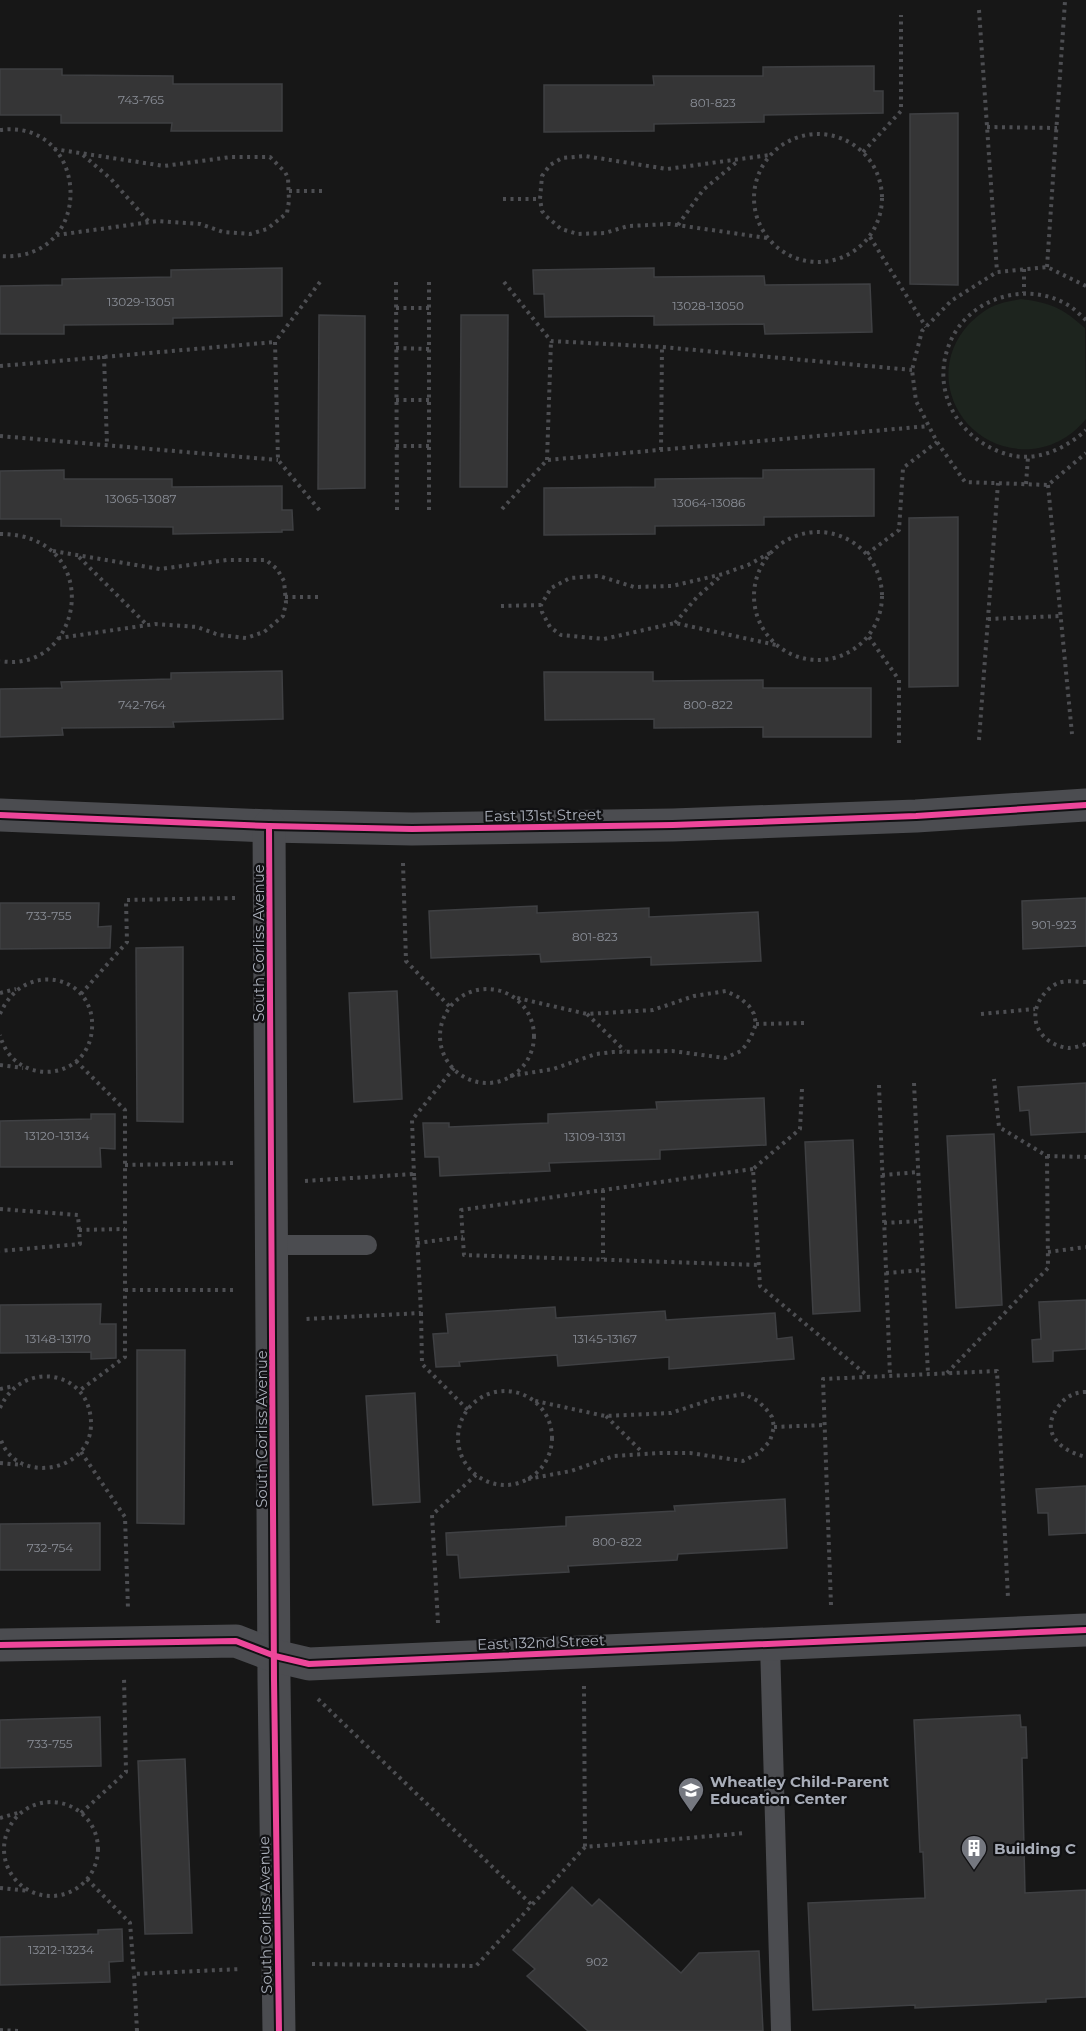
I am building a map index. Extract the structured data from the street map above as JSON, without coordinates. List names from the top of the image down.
{
  "streets": {
    "street": ["East 131st Street", "South Corliss Avenue", "East 132nd Street"]
  },
  "crossings": [
    ["East 131st Street", "South Corliss Avenue"],
    ["South Corliss Avenue", "East 132nd Street"]
  ],
  "places": {
    "school or university": ["Wheatley Child-Parent Education Center"],
    "building": ["Building C"]
  },
  "house_numbers": [
    "743-765",
    "801-823",
    "13029-13051",
    "13028-13050",
    "13065-13087",
    "13064-13086",
    "742-764",
    "800-822",
    "733-755",
    "901-923",
    "801-823",
    "13120-13134",
    "13109-13131",
    "13148-13170",
    "13145-13167",
    "800-822",
    "732-754",
    "733-755",
    "13212-13234",
    "902"
  ]
}
